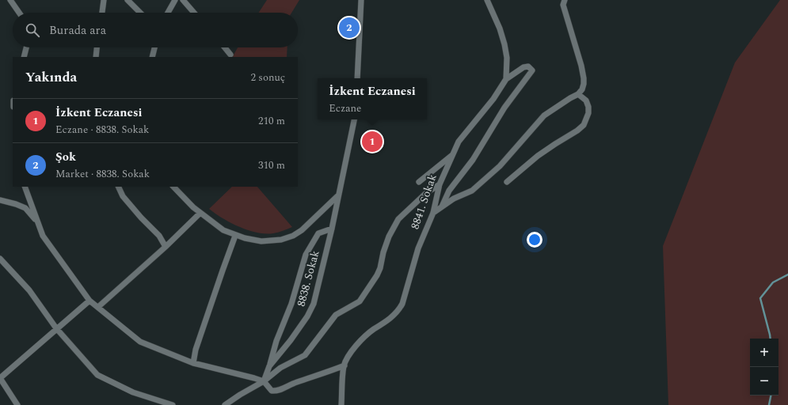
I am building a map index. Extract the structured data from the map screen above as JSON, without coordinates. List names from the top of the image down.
{
  "streets": {
    "street": ["8841. Sokak", "8838. Sokak"]
  },
  "page": {
    "search": "Burada ara",
    "pins": ["2", "1"],
    "heading": ["Yakında", "2 sonuç"],
    "popup": ["İzkent Eczanesi", "Eczane"],
    "list": [
      {
        "mark": "1",
        "name": "İzkent Eczanesi",
        "note": "Eczane · 8838. Sokak",
        "value": "210 m"
      },
      {
        "mark": "2",
        "name": "Şok",
        "note": "Market · 8838. Sokak",
        "value": "310 m"
      }
    ],
    "map_buttons": ["+", "−"]
  }
}
